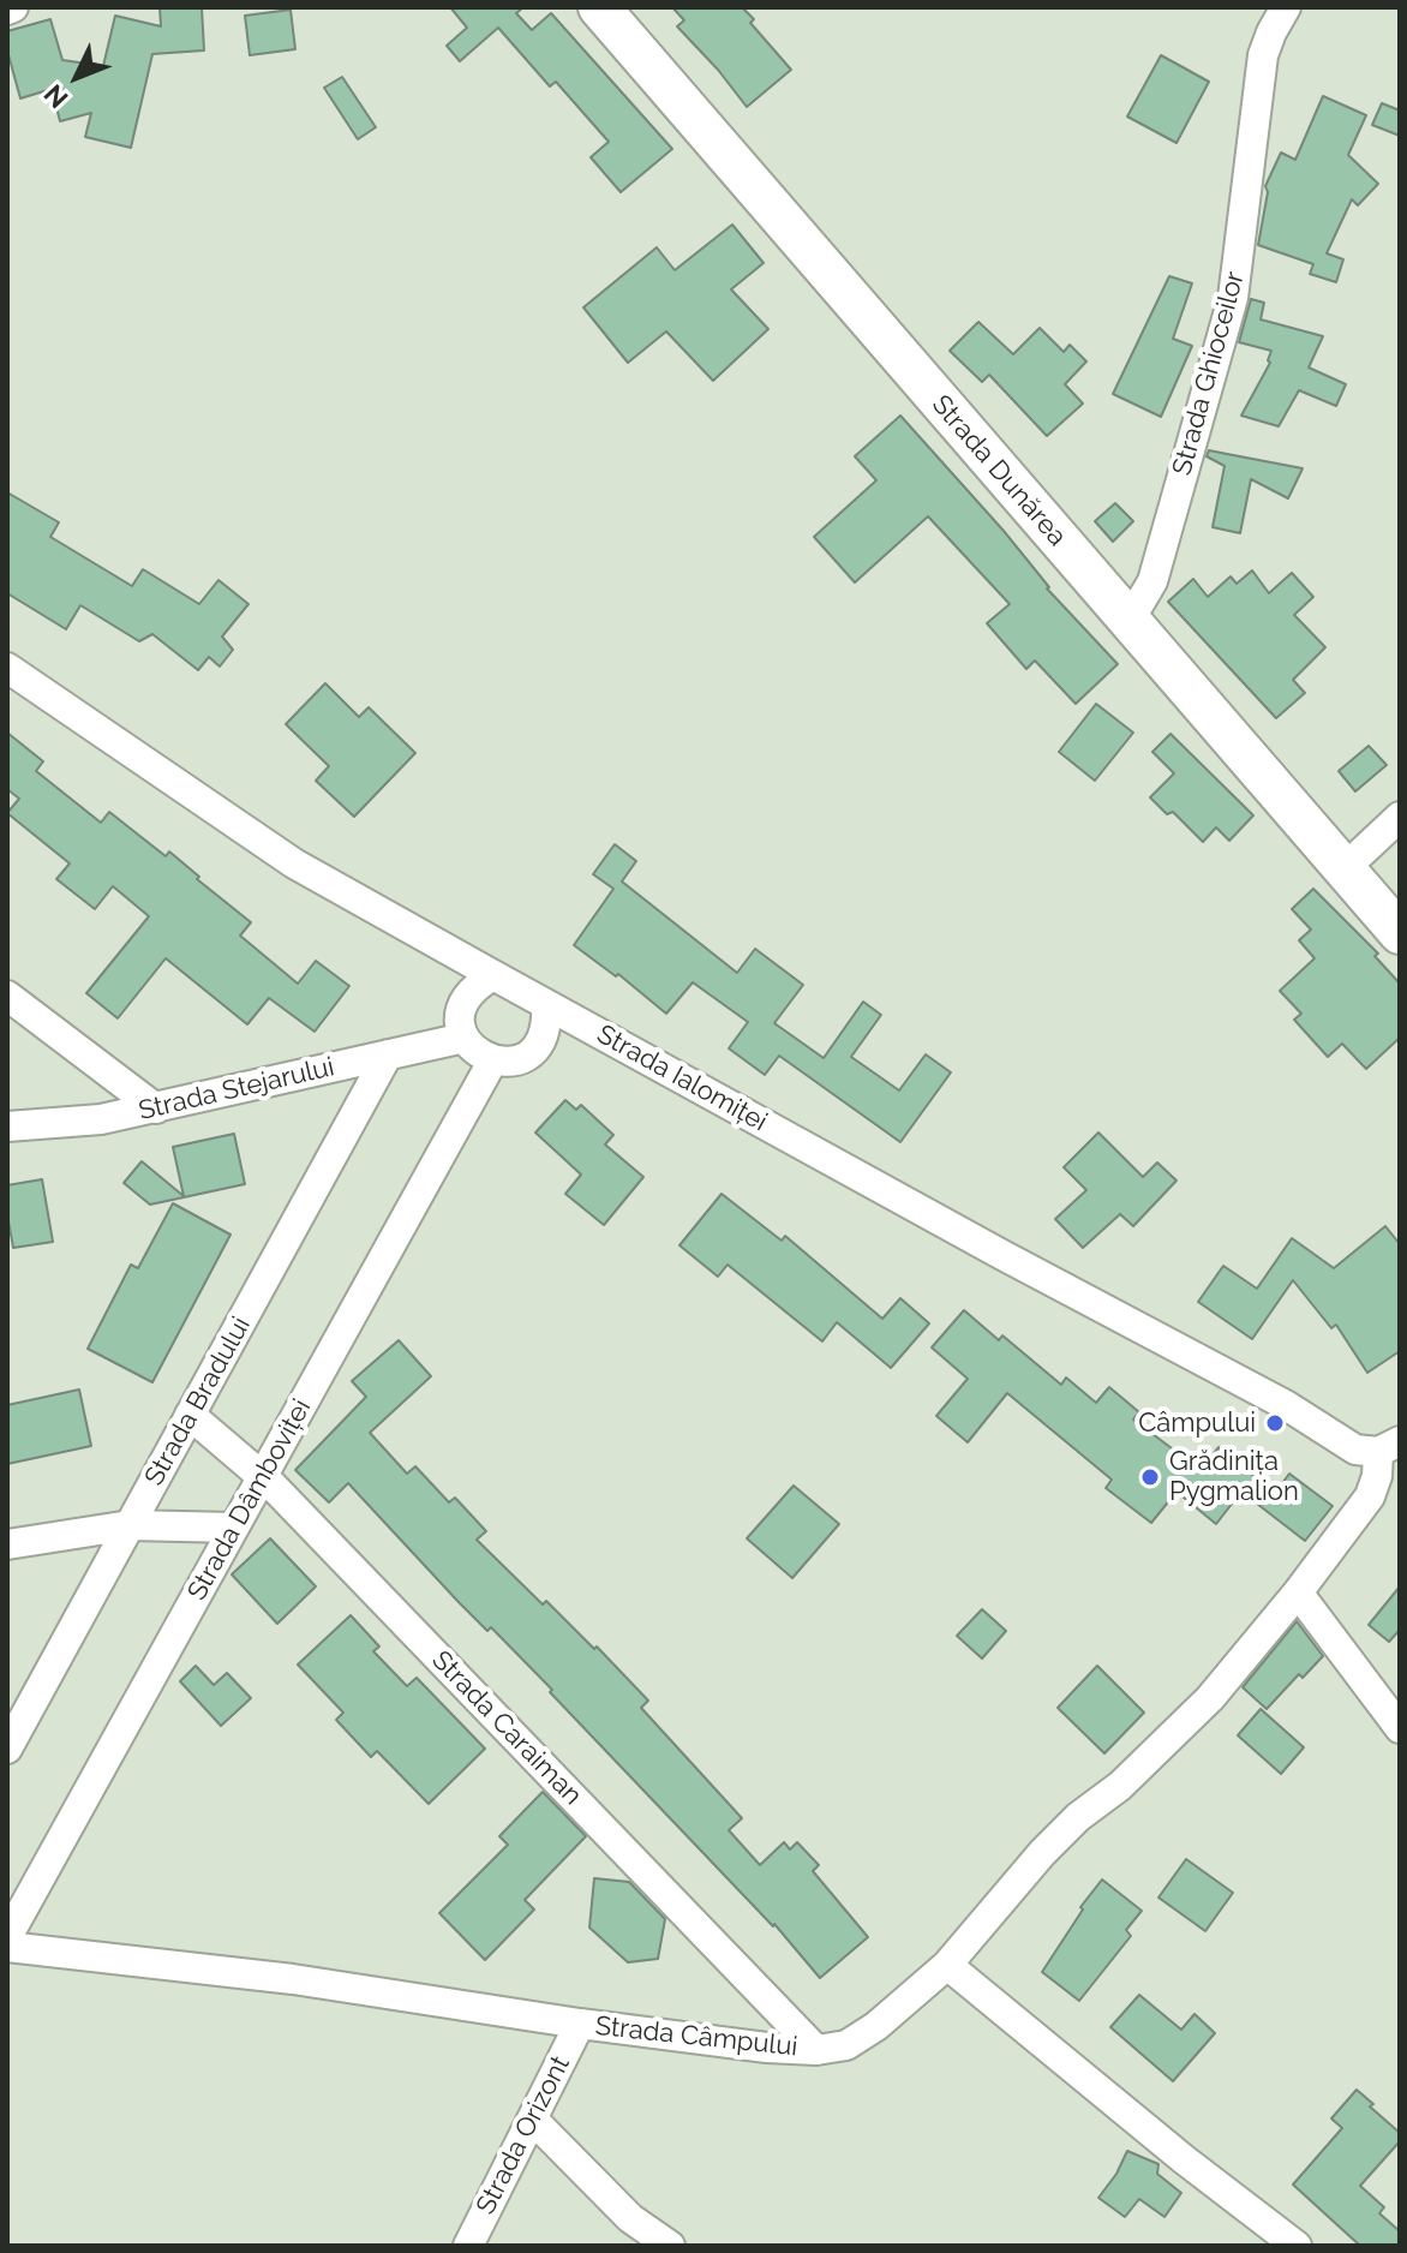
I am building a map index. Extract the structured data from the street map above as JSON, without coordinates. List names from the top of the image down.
{
  "streets": {
    "street": [
      "Strada Ghioceilor",
      "Strada Dunărea",
      "Strada Ialomiței",
      "Strada Stejarului",
      "Strada Bradului",
      "Strada Dâmboviței",
      "Strada Caraiman",
      "Strada Câmpului",
      "Strada Orizont"
    ]
  },
  "crossings": [
    ["Strada Ghioceilor", "Strada Dunărea"],
    ["Strada Ialomiței", "Strada Stejarului"],
    ["Strada Ialomiței", "Strada Dâmboviței"],
    ["Strada Ialomiței", "Strada Câmpului"],
    ["Strada Stejarului", "Strada Bradului"],
    ["Strada Stejarului", "Strada Dâmboviței"],
    ["Strada Bradului", "Strada Caraiman"],
    ["Strada Dâmboviței", "Strada Caraiman"],
    ["Strada Caraiman", "Strada Câmpului"],
    ["Strada Câmpului", "Strada Orizont"]
  ],
  "places": ["Câmpului", "Grădinița Pygmalion"],
  "north": "bottom left"
}
